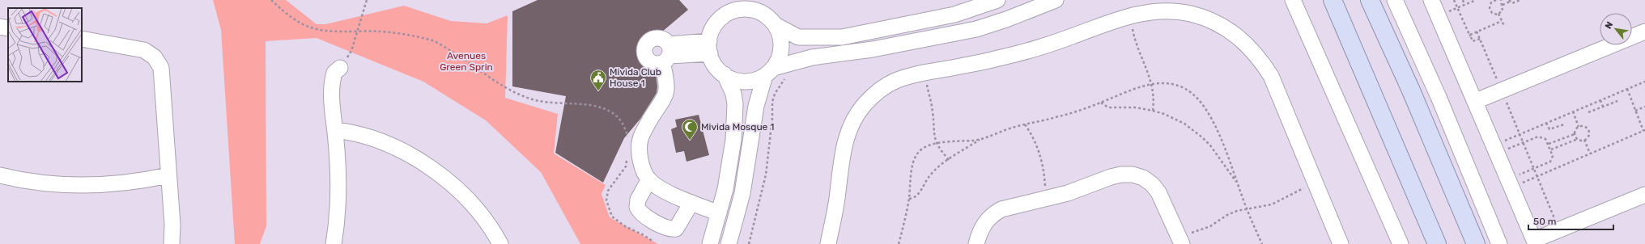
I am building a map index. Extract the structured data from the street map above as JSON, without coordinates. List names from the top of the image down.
{
  "parks": ["Avenues Green Sprin"],
  "places": {
    "public building": ["Mivida Club House 1"],
    "mosque": ["Mivida Mosque 1"]
  },
  "scale_bar": "50 m",
  "north": "top left"
}
